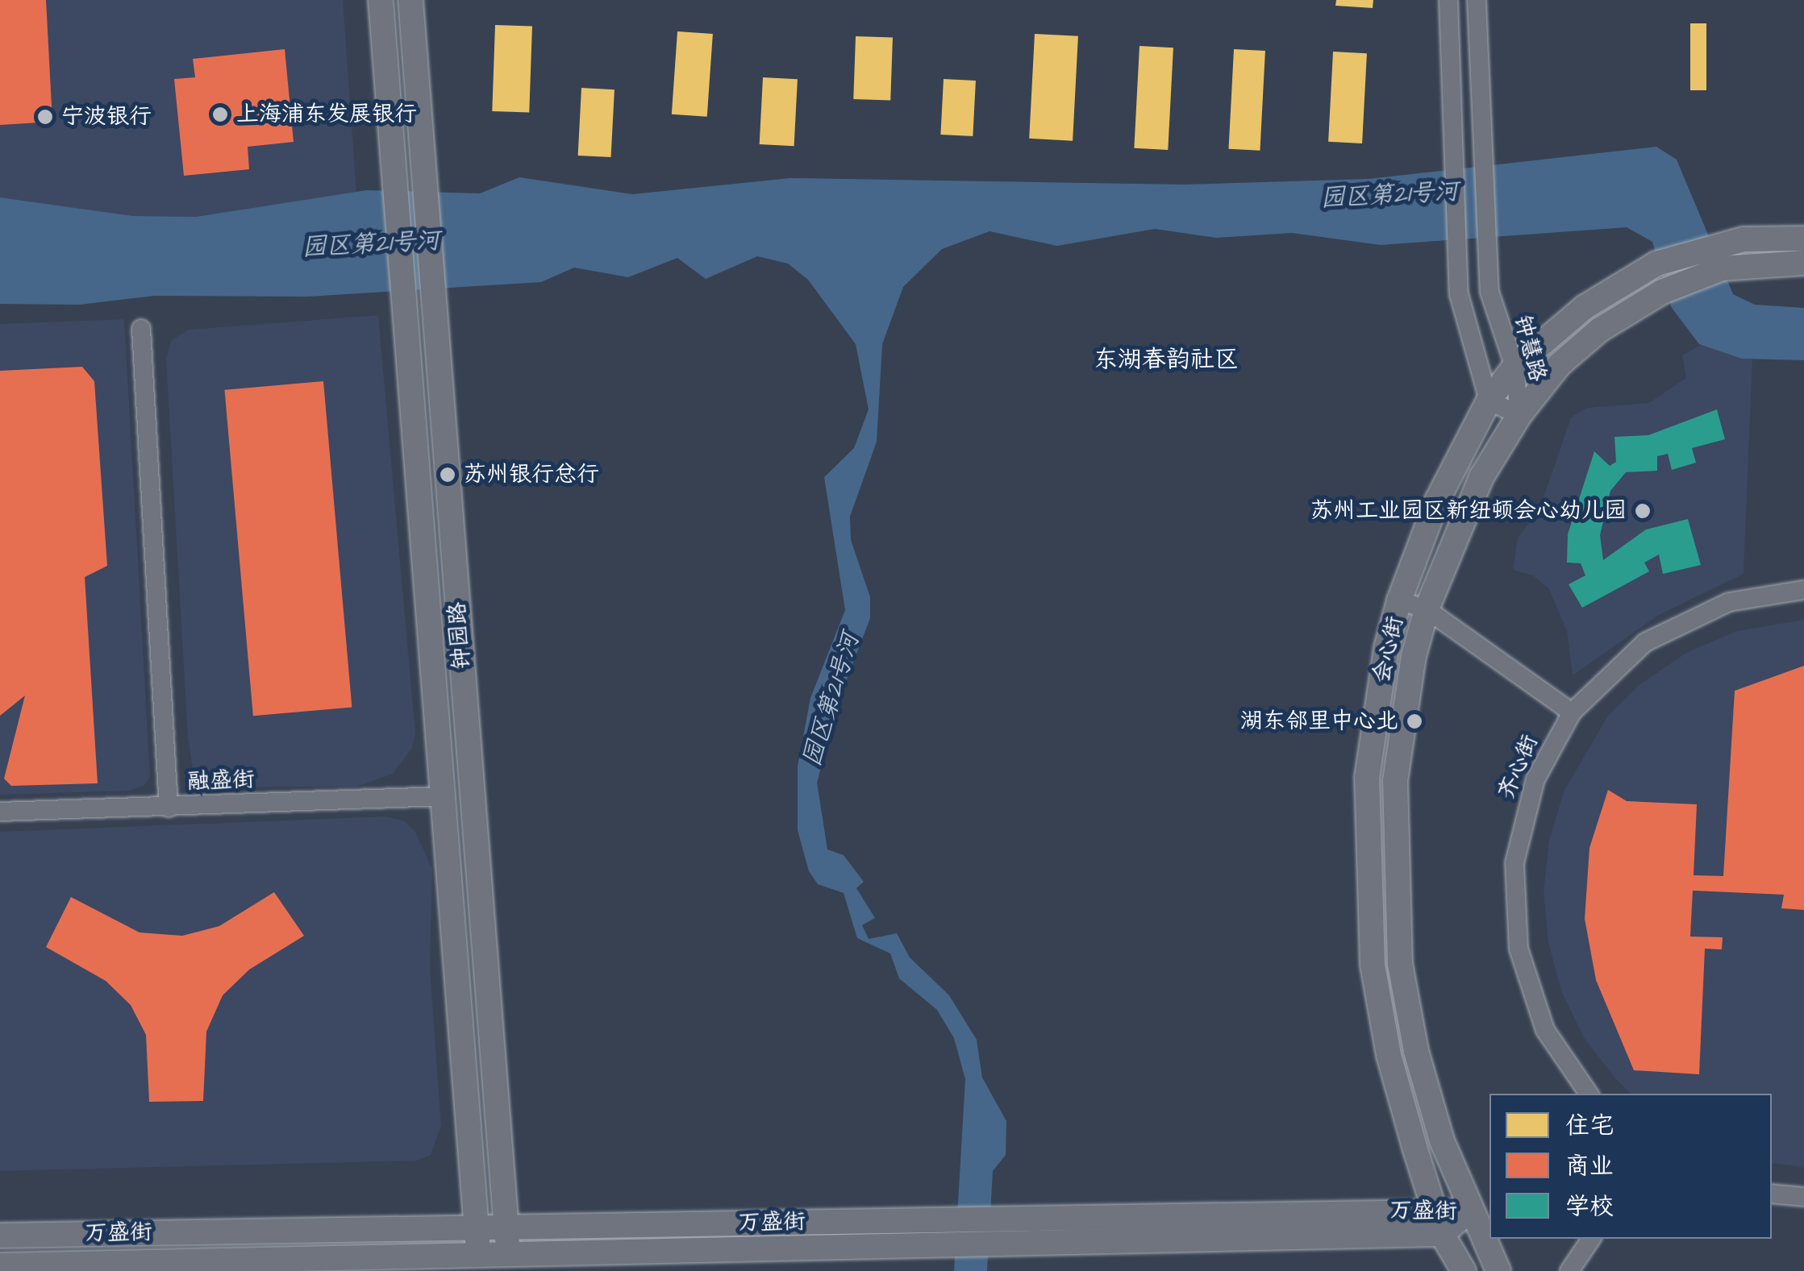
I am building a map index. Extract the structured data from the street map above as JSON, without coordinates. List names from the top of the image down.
{
  "streets": {
    "main road": ["钟园路", "会心街", "万盛街"],
    "street": ["钟慧路", "齐心街", "融盛街"]
  },
  "crossings": [
    ["钟慧路", "会心街"],
    ["钟园路", "融盛街"],
    ["钟园路", "万盛街"],
    ["会心街", "万盛街"]
  ],
  "districts": ["东湖春韵社区"],
  "water": ["园区第21号河"],
  "places": [
    "上海浦东发展银行",
    "宁波银行",
    "苏州银行总行",
    "苏州工业园区新纽顿会心幼儿园",
    "湖东邻里中心北"
  ],
  "legend": ["住宅", "商业", "学校"]
}
